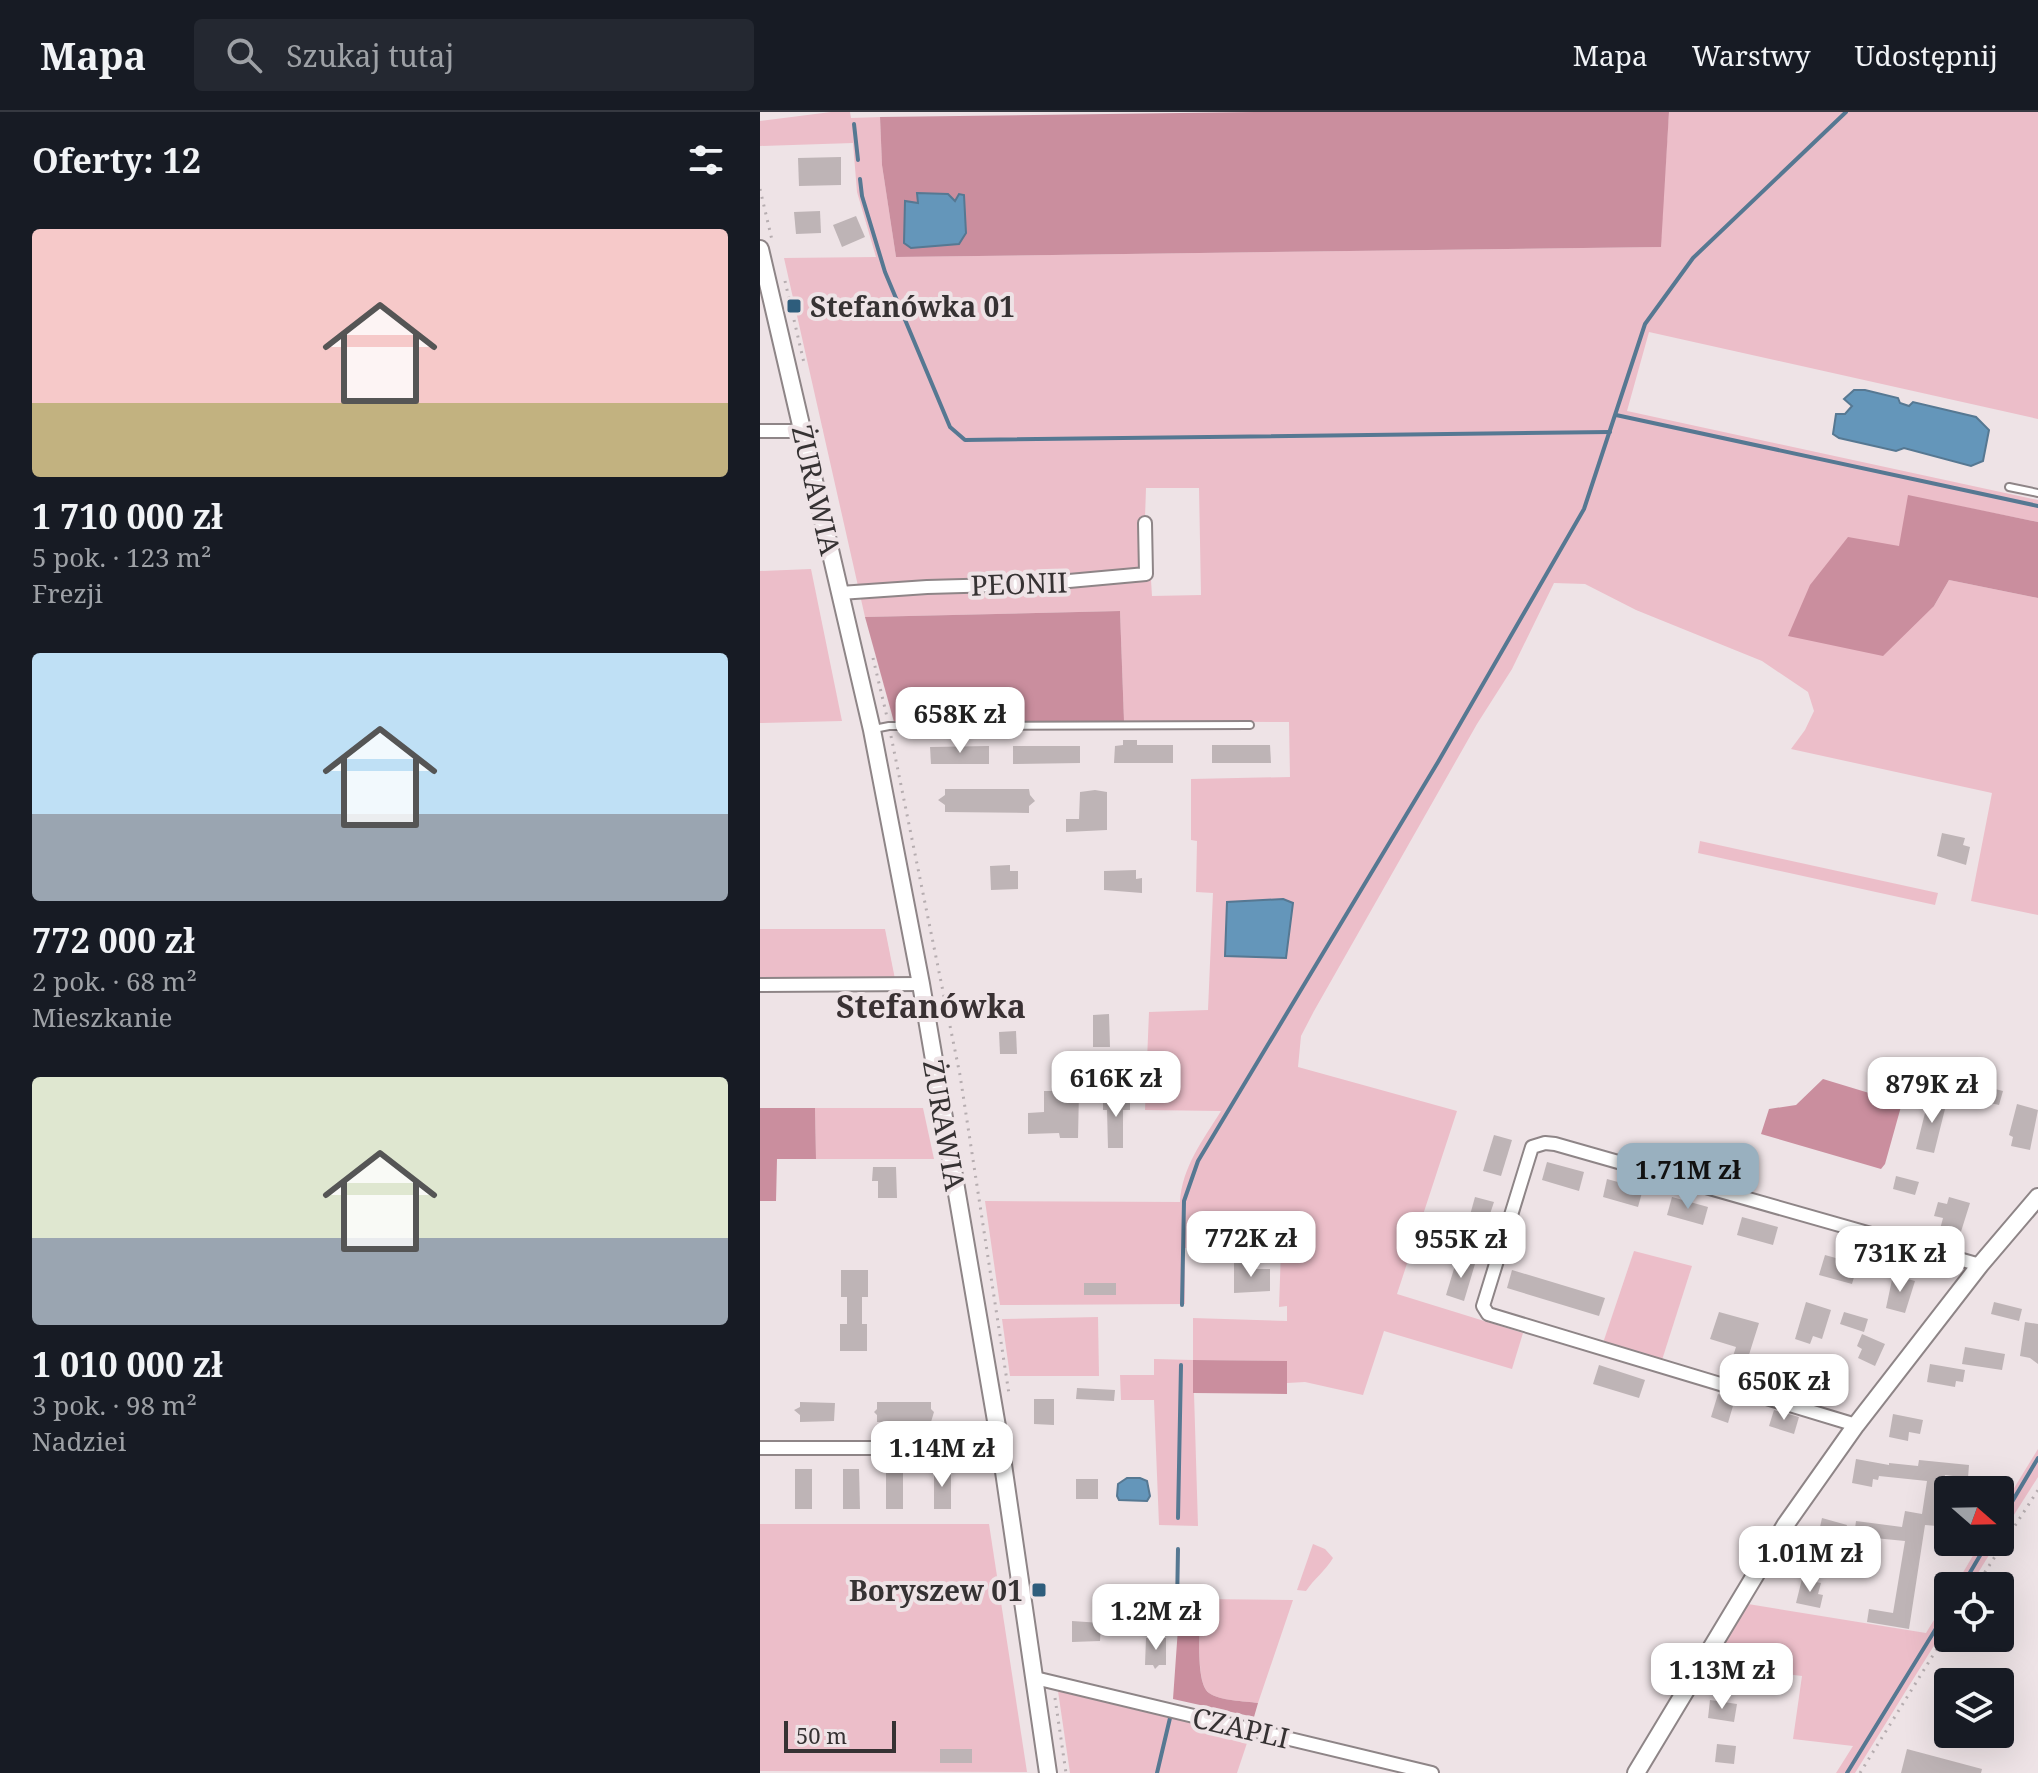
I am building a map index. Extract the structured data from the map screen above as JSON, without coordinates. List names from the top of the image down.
{
  "streets": {
    "main road": ["ŻURAWIA"],
    "street": ["PEONII", "CZAPLI"]
  },
  "crossings": [
    ["ŻURAWIA", "PEONII"],
    ["ŻURAWIA", "CZAPLI"]
  ],
  "districts": ["Stefanówka"],
  "places": {
    "transit": ["Stefanówka 01", "Boryszew 01"]
  },
  "scale_bar": "50 m",
  "north": "right",
  "page": {
    "header": "Mapa",
    "search": "Szukaj tutaj",
    "nav": ["Mapa", "Warstwy", "Udostępnij"],
    "heading": "Oferty: 12",
    "list": [
      {
        "name": "1 710 000 zł",
        "note": "5 pok. · 123 m² · Frezji"
      },
      {
        "name": "772 000 zł",
        "note": "2 pok. · 68 m² · Mieszkanie"
      },
      {
        "name": "1 010 000 zł",
        "note": "3 pok. · 98 m² · Nadziei"
      }
    ],
    "price": [
      "658K zł",
      "616K zł",
      "879K zł",
      "1.71M zł",
      "772K zł",
      "955K zł",
      "731K zł",
      "650K zł",
      "1.14M zł",
      "1.01M zł",
      "1.2M zł",
      "1.13M zł"
    ],
    "scale": "50 m"
  }
}
